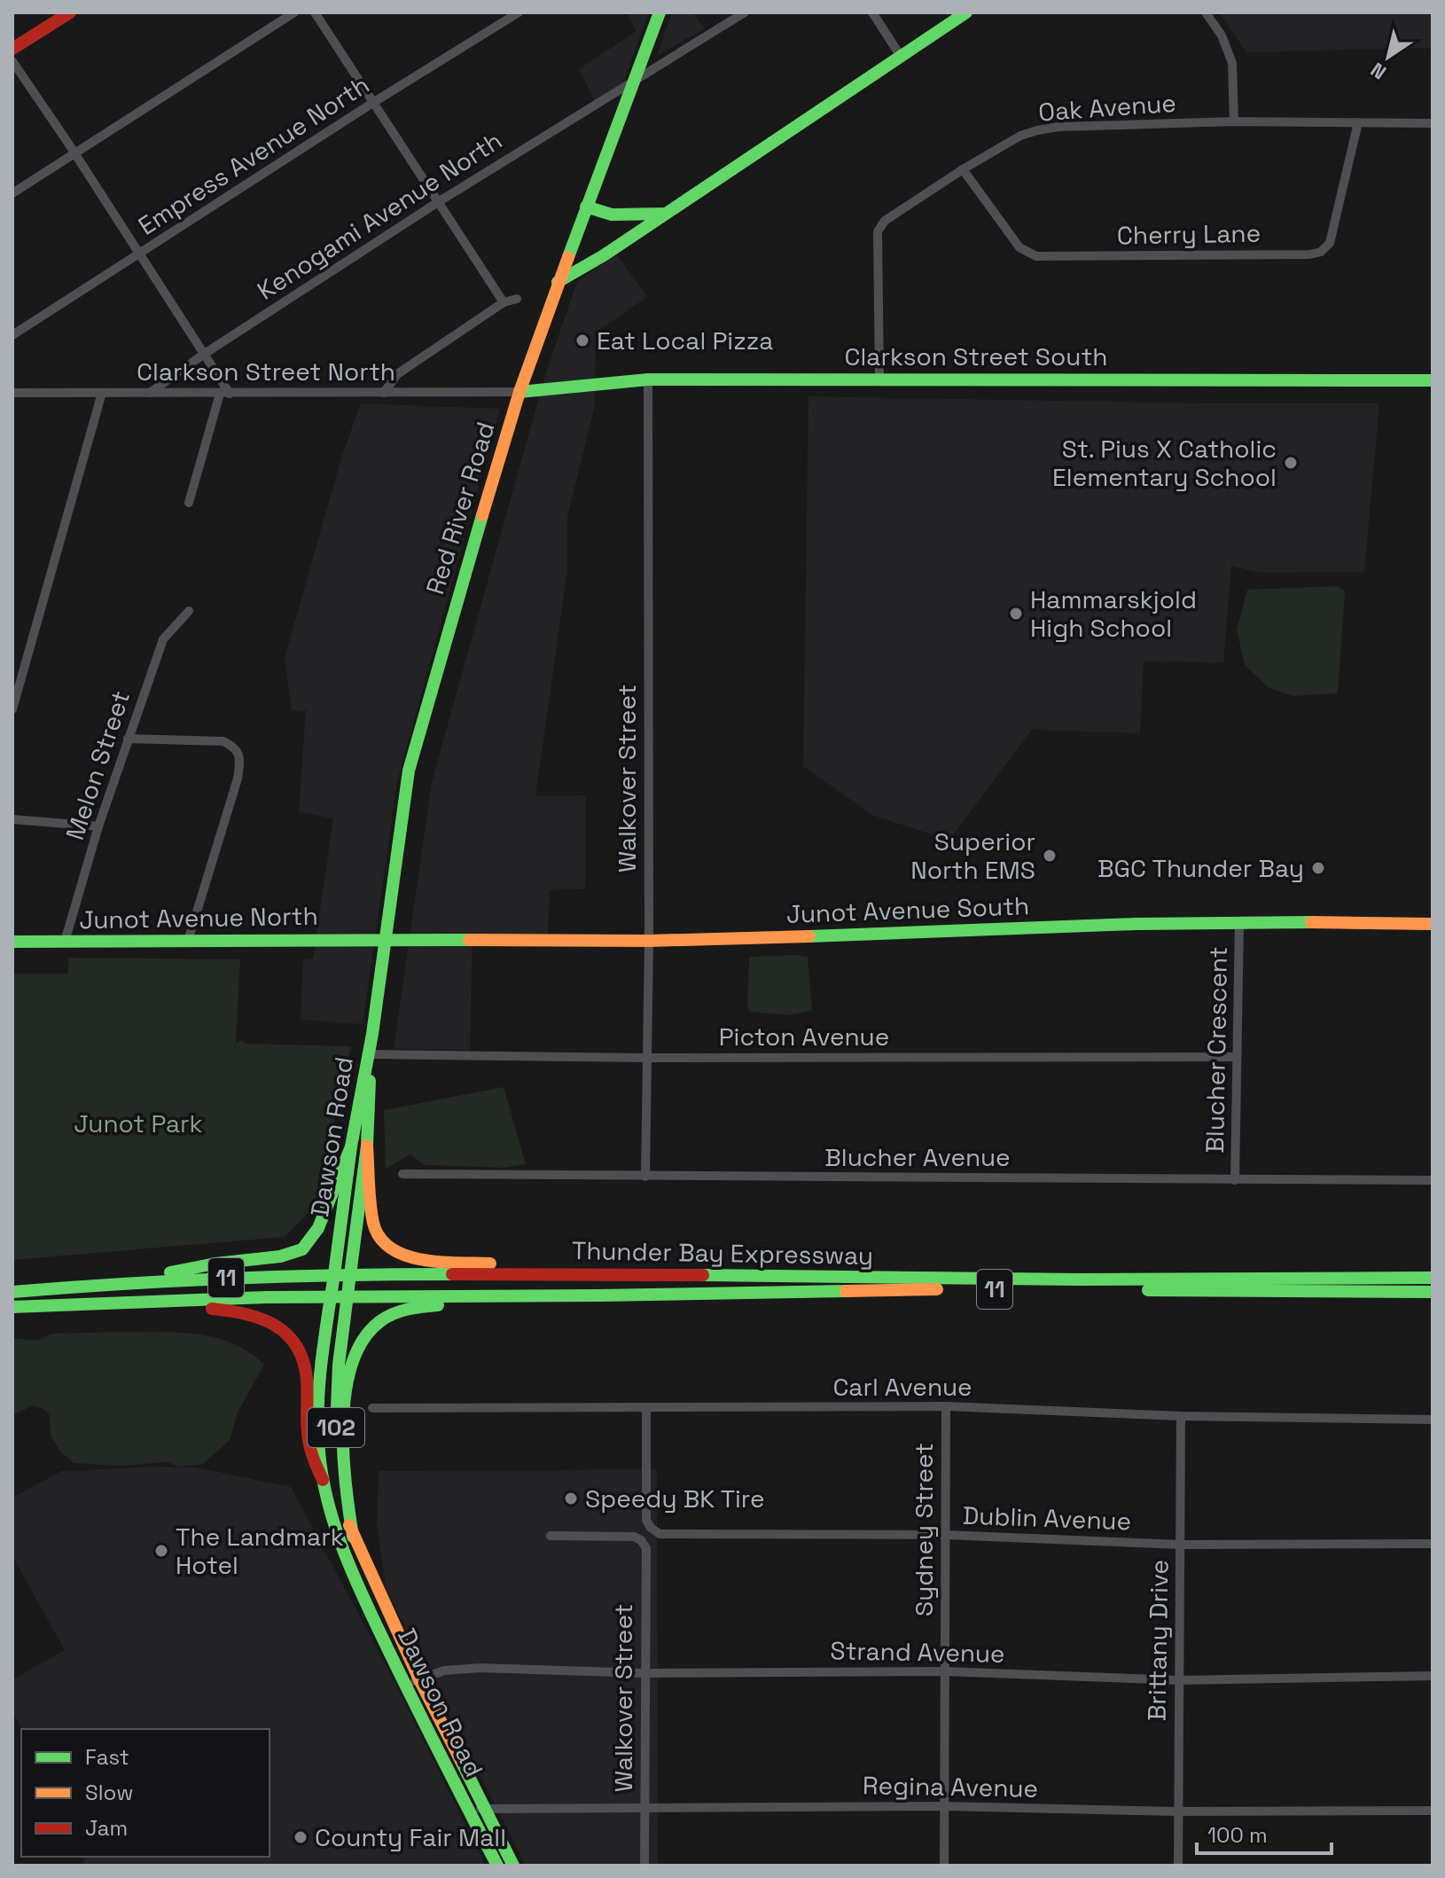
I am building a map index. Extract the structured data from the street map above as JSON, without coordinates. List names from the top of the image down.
{
  "streets": {
    "main road": [
      "Clarkson Street South",
      "Red River Road",
      "Junot Avenue South",
      "Junot Avenue North",
      "Dawson Road",
      "Thunder Bay Expressway",
      "11",
      "102"
    ],
    "street": [
      "Oak Avenue",
      "Empress Avenue North",
      "Kenogami Avenue North",
      "Cherry Lane",
      "Clarkson Street North",
      "Melon Street",
      "Walkover Street",
      "Picton Avenue",
      "Blucher Crescent",
      "Blucher Avenue",
      "Carl Avenue",
      "Dublin Avenue",
      "Sydney Street",
      "Brittany Drive",
      "Strand Avenue",
      "Regina Avenue"
    ]
  },
  "crossings": [
    ["Oak Avenue", "Cherry Lane"],
    ["Oak Avenue", "Clarkson Street South"],
    ["Kenogami Avenue North", "Clarkson Street North"],
    ["Kenogami Avenue North", "Red River Road"],
    ["Clarkson Street South", "Clarkson Street North"],
    ["Clarkson Street South", "Red River Road"],
    ["Clarkson Street South", "Walkover Street"],
    ["Clarkson Street North", "Red River Road"],
    ["Red River Road", "Junot Avenue South"],
    ["Red River Road", "Junot Avenue North"],
    ["Red River Road", "Dawson Road"],
    ["Melon Street", "Junot Avenue North"],
    ["Walkover Street", "Junot Avenue South"],
    ["Walkover Street", "Picton Avenue"],
    ["Walkover Street", "Blucher Avenue"],
    ["Walkover Street", "Strand Avenue"],
    ["Walkover Street", "Regina Avenue"],
    ["Junot Avenue South", "Junot Avenue North"],
    ["Junot Avenue South", "Blucher Crescent"],
    ["Picton Avenue", "Blucher Crescent"],
    ["Picton Avenue", "Dawson Road"],
    ["Blucher Crescent", "Blucher Avenue"],
    ["Dawson Road", "Thunder Bay Expressway"],
    ["Dawson Road", "Strand Avenue"],
    ["Dawson Road", "Regina Avenue"],
    ["Carl Avenue", "Dublin Avenue"],
    ["Carl Avenue", "Sydney Street"],
    ["Carl Avenue", "Brittany Drive"],
    ["Dublin Avenue", "Sydney Street"],
    ["Dublin Avenue", "Brittany Drive"],
    ["Sydney Street", "Strand Avenue"],
    ["Sydney Street", "Regina Avenue"],
    ["Brittany Drive", "Strand Avenue"],
    ["Brittany Drive", "Regina Avenue"]
  ],
  "parks": ["Junot Park"],
  "places": [
    "Eat Local Pizza",
    "St. Pius X Catholic Elementary School",
    "Hammarskjold High School",
    "Superior North EMS",
    "BGC Thunder Bay",
    "Speedy BK Tire",
    "The Landmark Hotel",
    "County Fair Mall"
  ],
  "legend": ["Fast", "Slow", "Jam"],
  "scale_bar": "100 m",
  "north": "bottom left"
}
